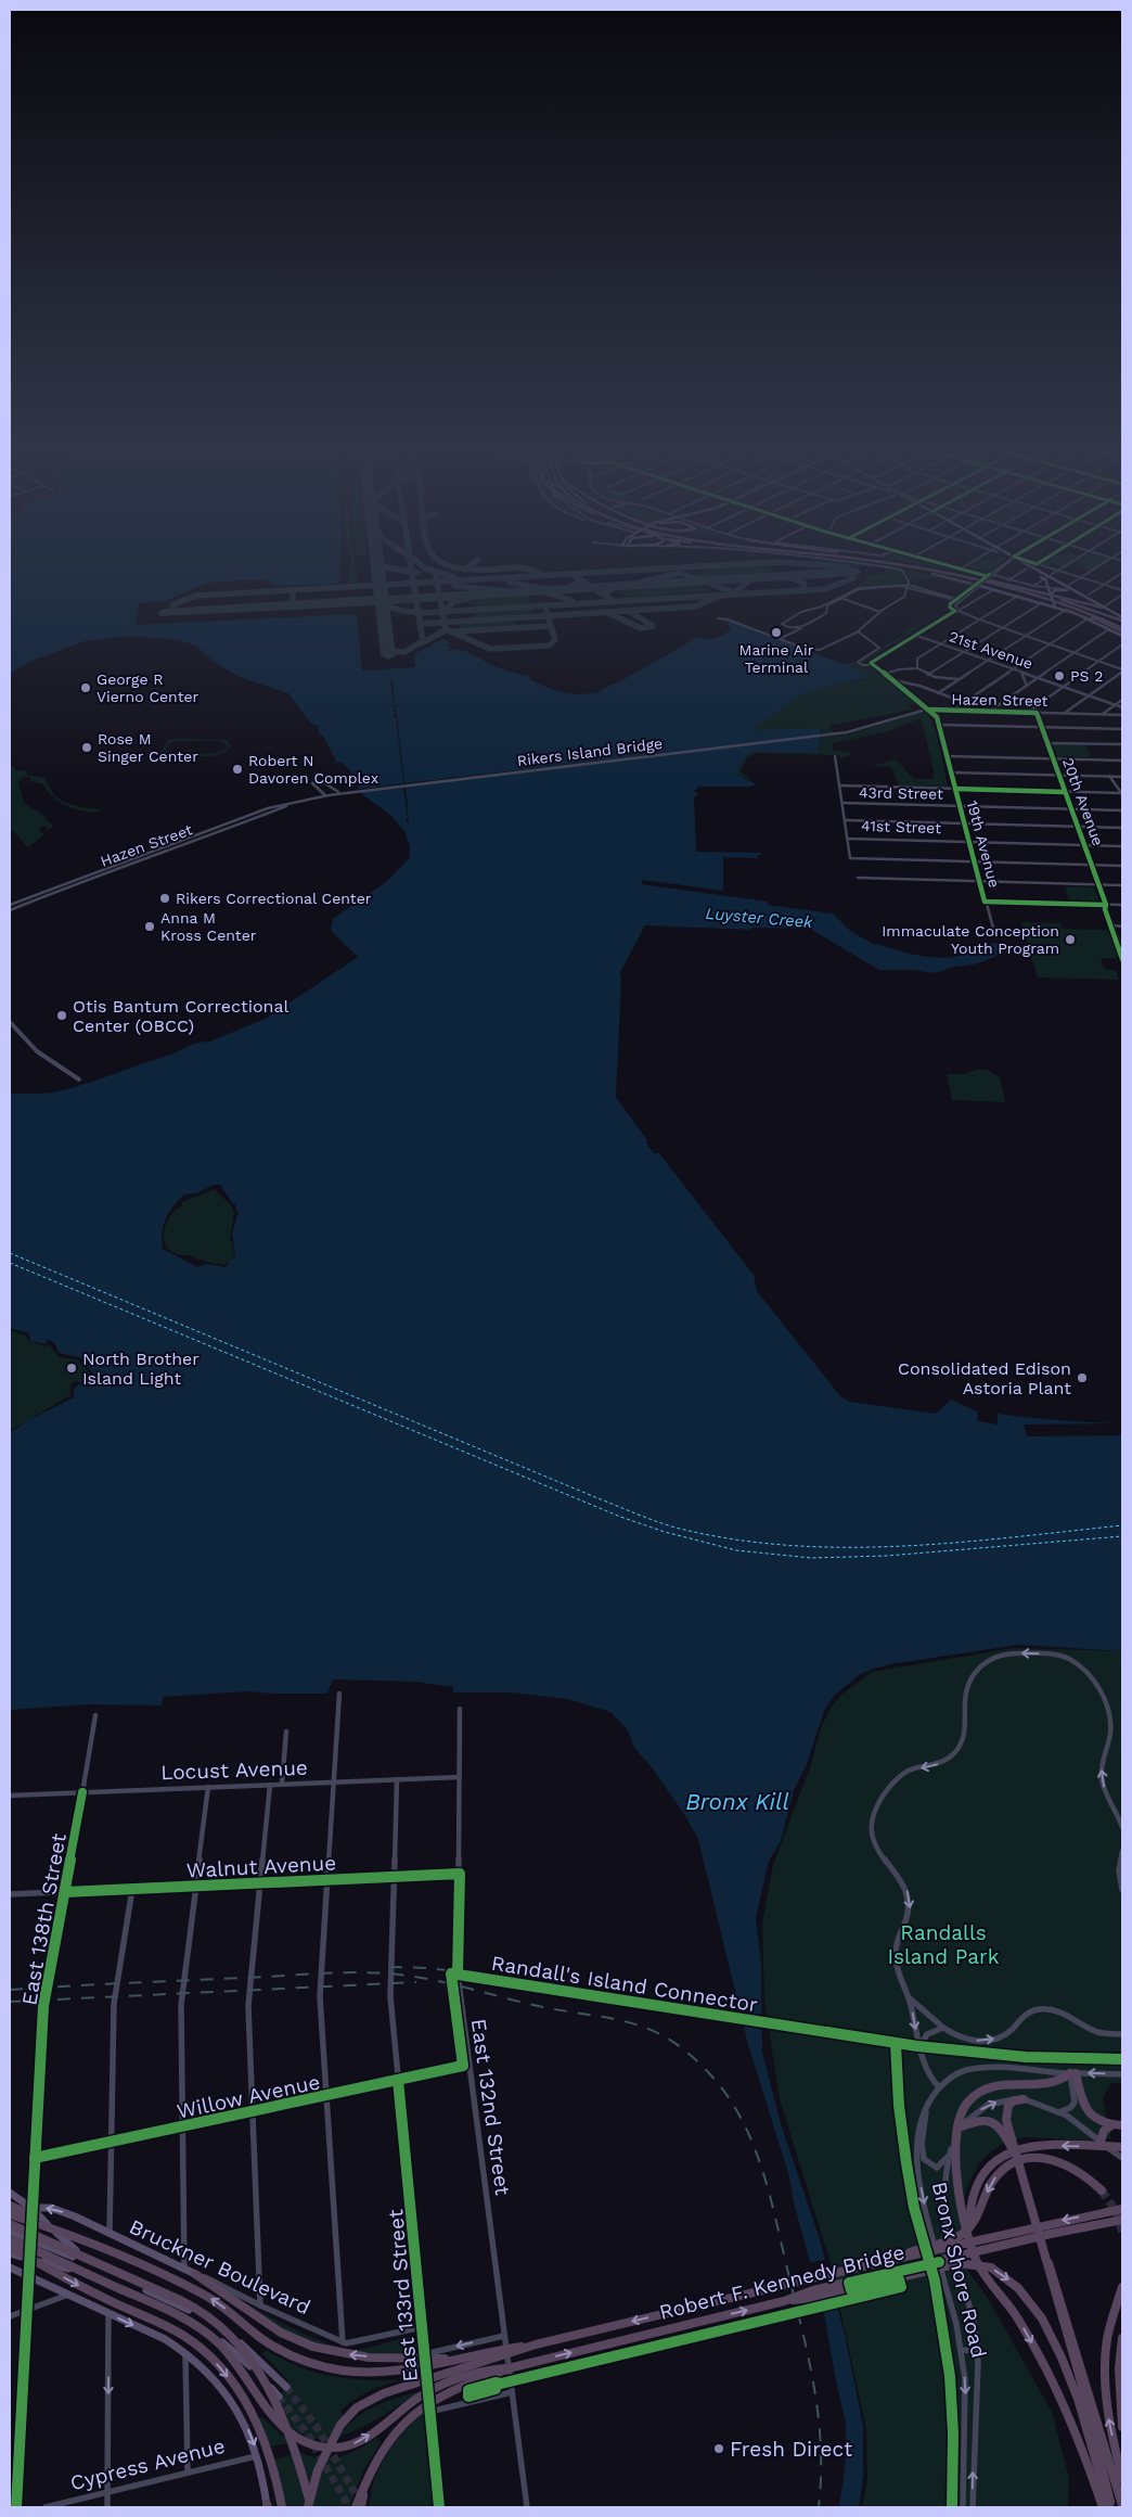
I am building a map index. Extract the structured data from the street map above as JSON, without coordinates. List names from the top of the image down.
{
  "streets": {
    "highway": ["Robert F. Kennedy Bridge"],
    "main road": ["East 138th Street", "Bruckner Boulevard"],
    "street": [
      "21st Avenue",
      "Hazen Street",
      "Rikers Island Bridge",
      "43rd Street",
      "20th Avenue",
      "41st Street",
      "19th Avenue",
      "Locust Avenue",
      "Walnut Avenue",
      "Willow Avenue",
      "East 132nd Street",
      "Bronx Shore Road",
      "East 133rd Street",
      "Cypress Avenue"
    ],
    "cycle path": ["Randall's Island Connector"]
  },
  "crossings": [
    ["Hazen Street", "Rikers Island Bridge"],
    ["Hazen Street", "20th Avenue"],
    ["Hazen Street", "19th Avenue"],
    ["43rd Street", "20th Avenue"],
    ["43rd Street", "19th Avenue"],
    ["20th Avenue", "41st Street"],
    ["41st Street", "19th Avenue"],
    ["Locust Avenue", "East 138th Street"],
    ["Locust Avenue", "East 132nd Street"],
    ["Locust Avenue", "East 133rd Street"],
    ["Walnut Avenue", "East 138th Street"],
    ["Walnut Avenue", "East 132nd Street"],
    ["Walnut Avenue", "East 133rd Street"],
    ["East 138th Street", "Willow Avenue"],
    ["East 138th Street", "Bruckner Boulevard"],
    ["Willow Avenue", "East 132nd Street"],
    ["Willow Avenue", "East 133rd Street"],
    ["Bruckner Boulevard", "East 133rd Street"]
  ],
  "water": ["Luyster Creek", "Bronx Kill"],
  "parks": ["Randalls Island Park"],
  "places": [
    "Marine Air Terminal",
    "PS 2",
    "George R Vierno Center",
    "Rose M Singer Center",
    "Robert N Davoren Complex",
    "Rikers Correctional Center",
    "Anna M Kross Center",
    "Immaculate Conception Youth Program",
    "Otis Bantum Correctional Center (OBCC)",
    "North Brother Island Light",
    "Consolidated Edison Astoria Plant",
    "Fresh Direct"
  ]
}
